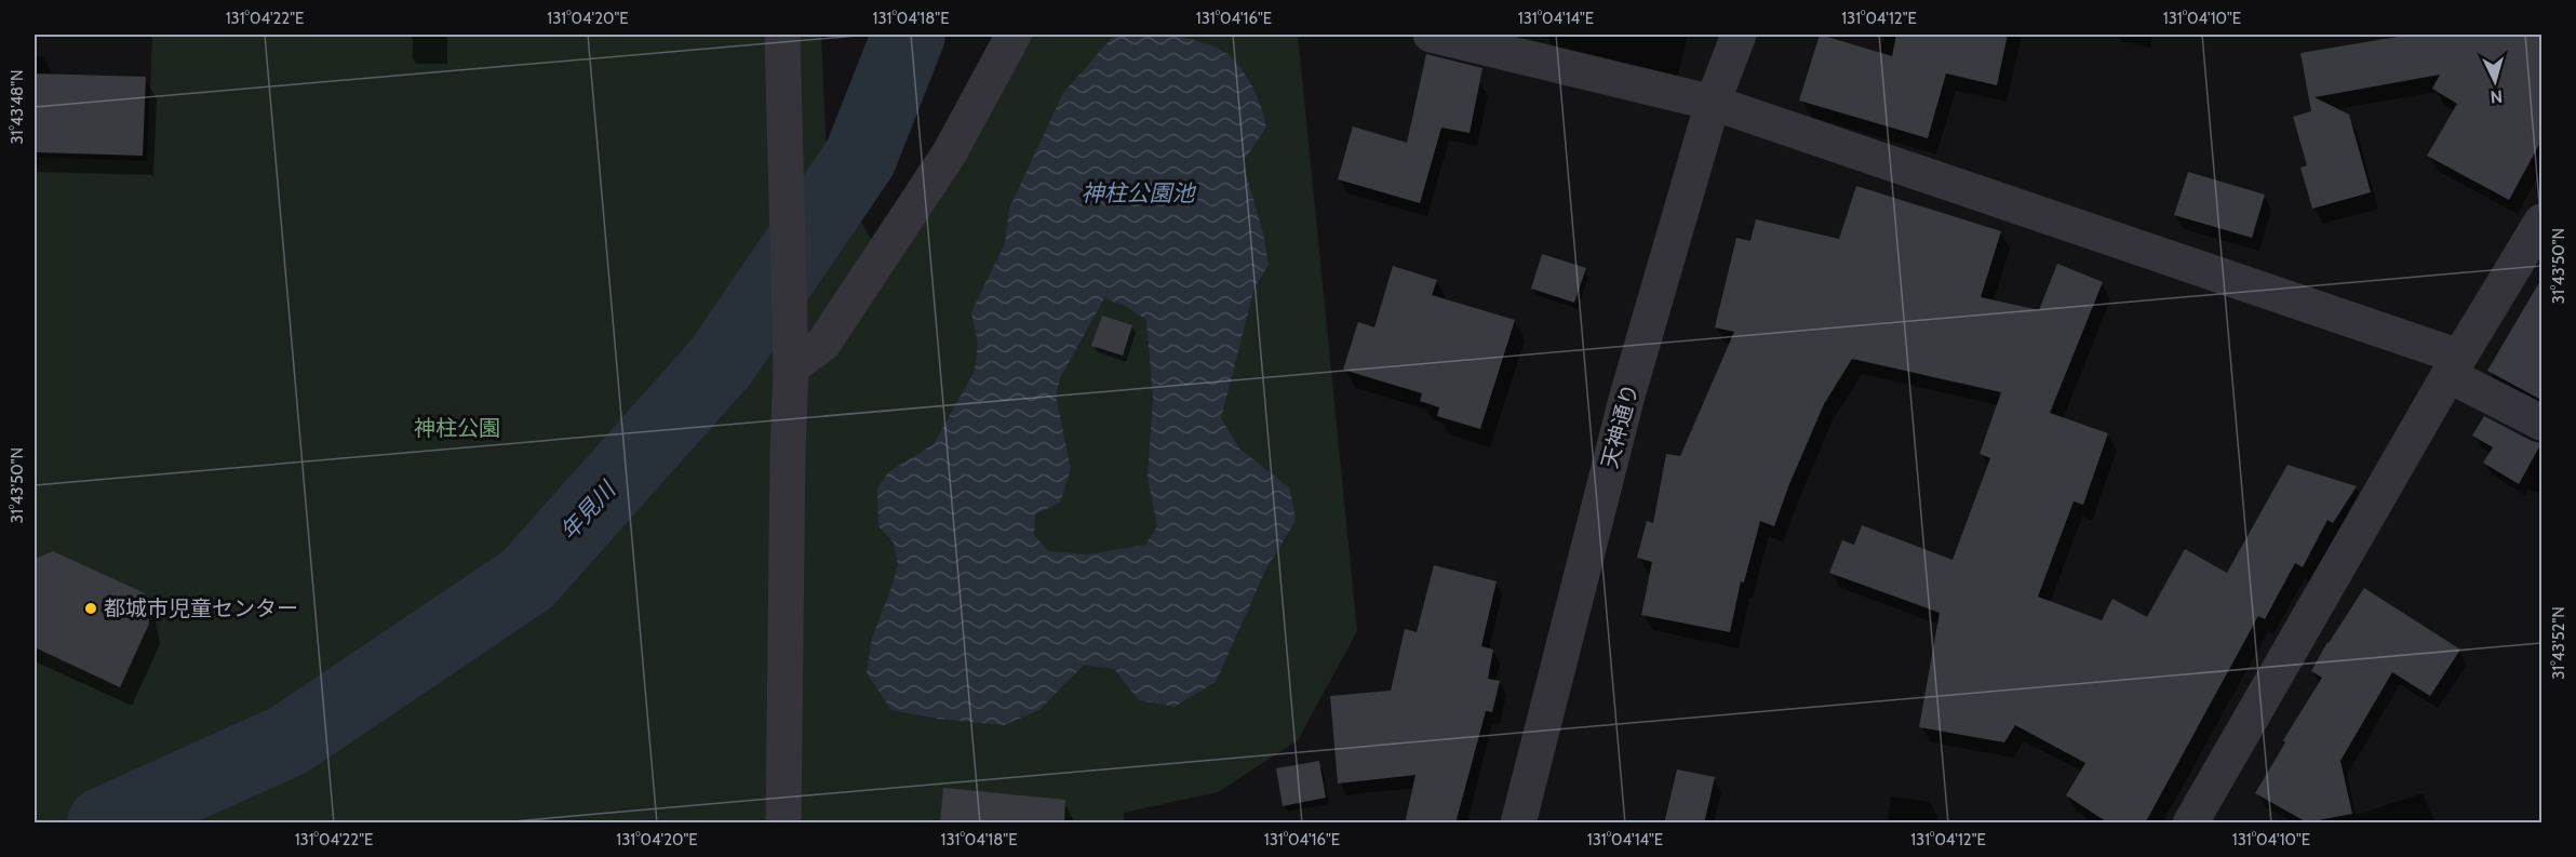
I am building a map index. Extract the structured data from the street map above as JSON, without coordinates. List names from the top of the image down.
{
  "streets": {
    "street": ["天神通り"]
  },
  "water": ["神柱公園池", "年見川"],
  "parks": ["神柱公園"],
  "places": ["都城市児童センター"],
  "north": "bottom",
  "coordinates": [
    "131°04'22\"E",
    "131°04'20\"E",
    "131°04'18\"E",
    "131°04'16\"E",
    "131°04'14\"E",
    "131°04'12\"E",
    "131°04'10\"E",
    "31°43'48\"N",
    "31°43'50\"N",
    "31°43'52\"N"
  ]
}
